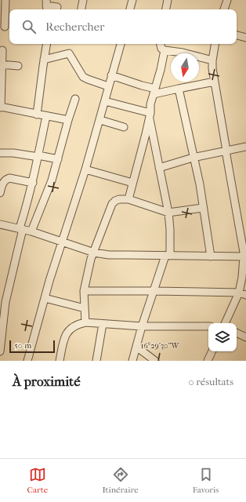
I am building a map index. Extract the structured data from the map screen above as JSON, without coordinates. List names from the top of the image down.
{
  "scale_bar": "50 m",
  "north": "bottom",
  "page": {
    "search": "Rechercher",
    "scale": "50 m",
    "heading": ["À proximité", "0 résultats"],
    "nav": ["Carte", "Itinéraire", "Favoris"]
  },
  "coordinates": ["16°29'30\"W"]
}
